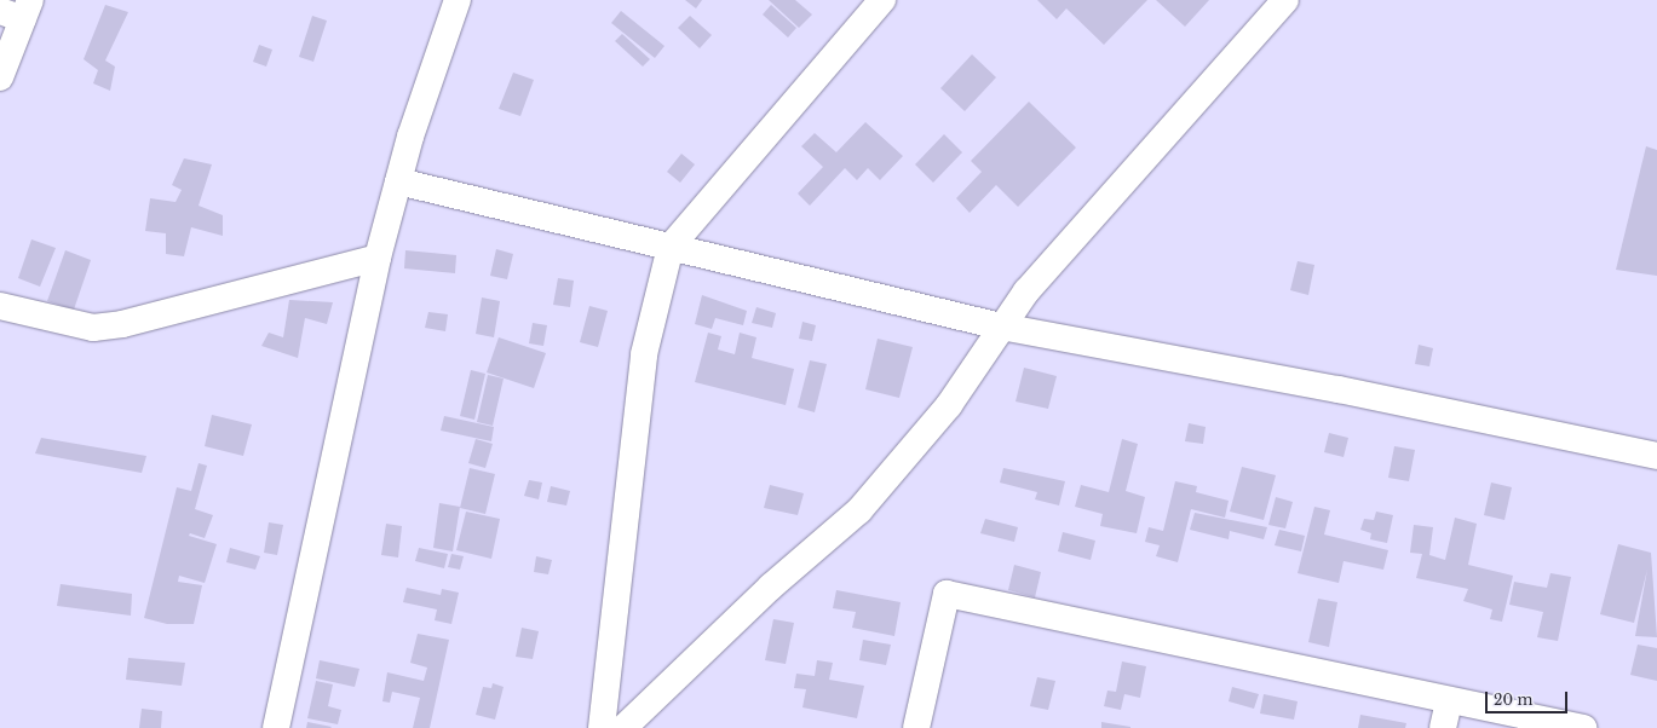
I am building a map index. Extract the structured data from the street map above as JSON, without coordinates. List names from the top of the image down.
{
  "scale_bar": "20 m"
}
